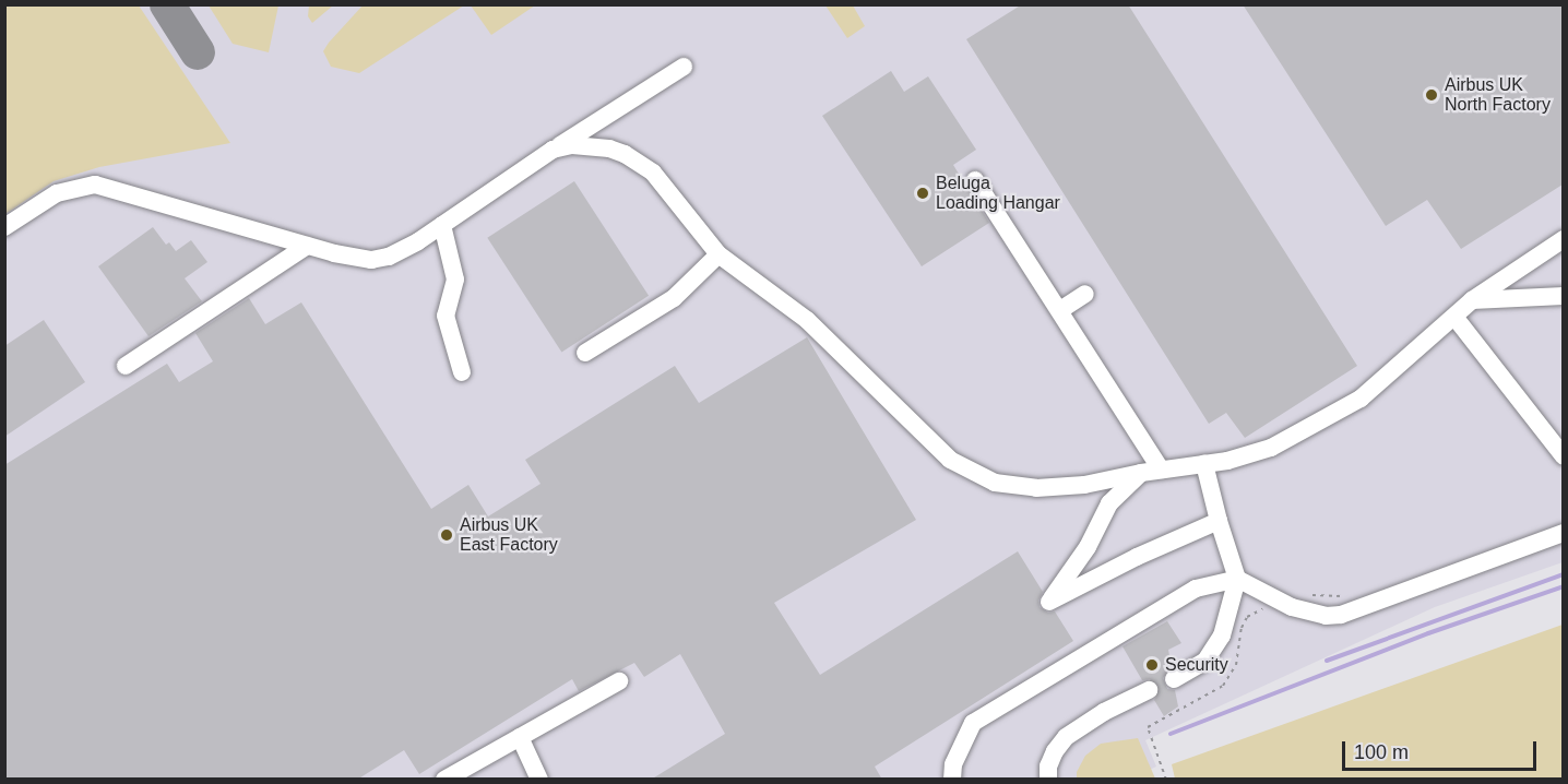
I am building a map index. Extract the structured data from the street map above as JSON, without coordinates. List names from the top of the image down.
{
  "places": [
    "Airbus UK North Factory",
    "Beluga Loading Hangar",
    "Airbus UK East Factory",
    "Security"
  ],
  "scale_bar": "100 m"
}
